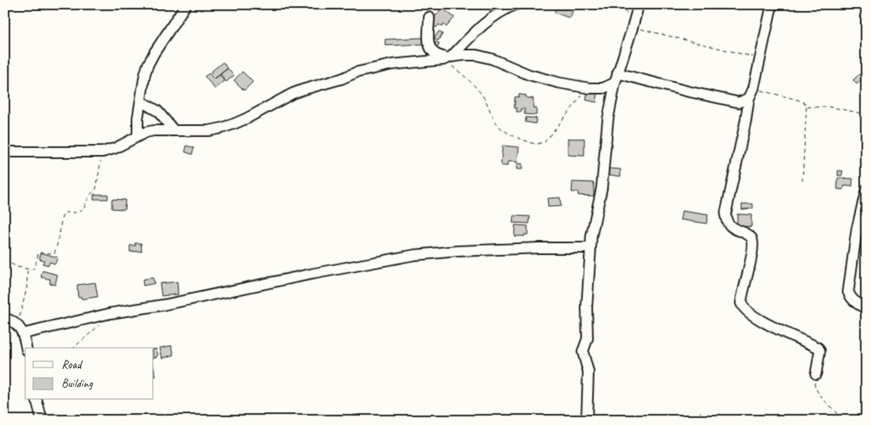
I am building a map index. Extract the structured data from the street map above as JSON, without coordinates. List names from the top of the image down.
{
  "legend": ["Road", "Building"]
}
